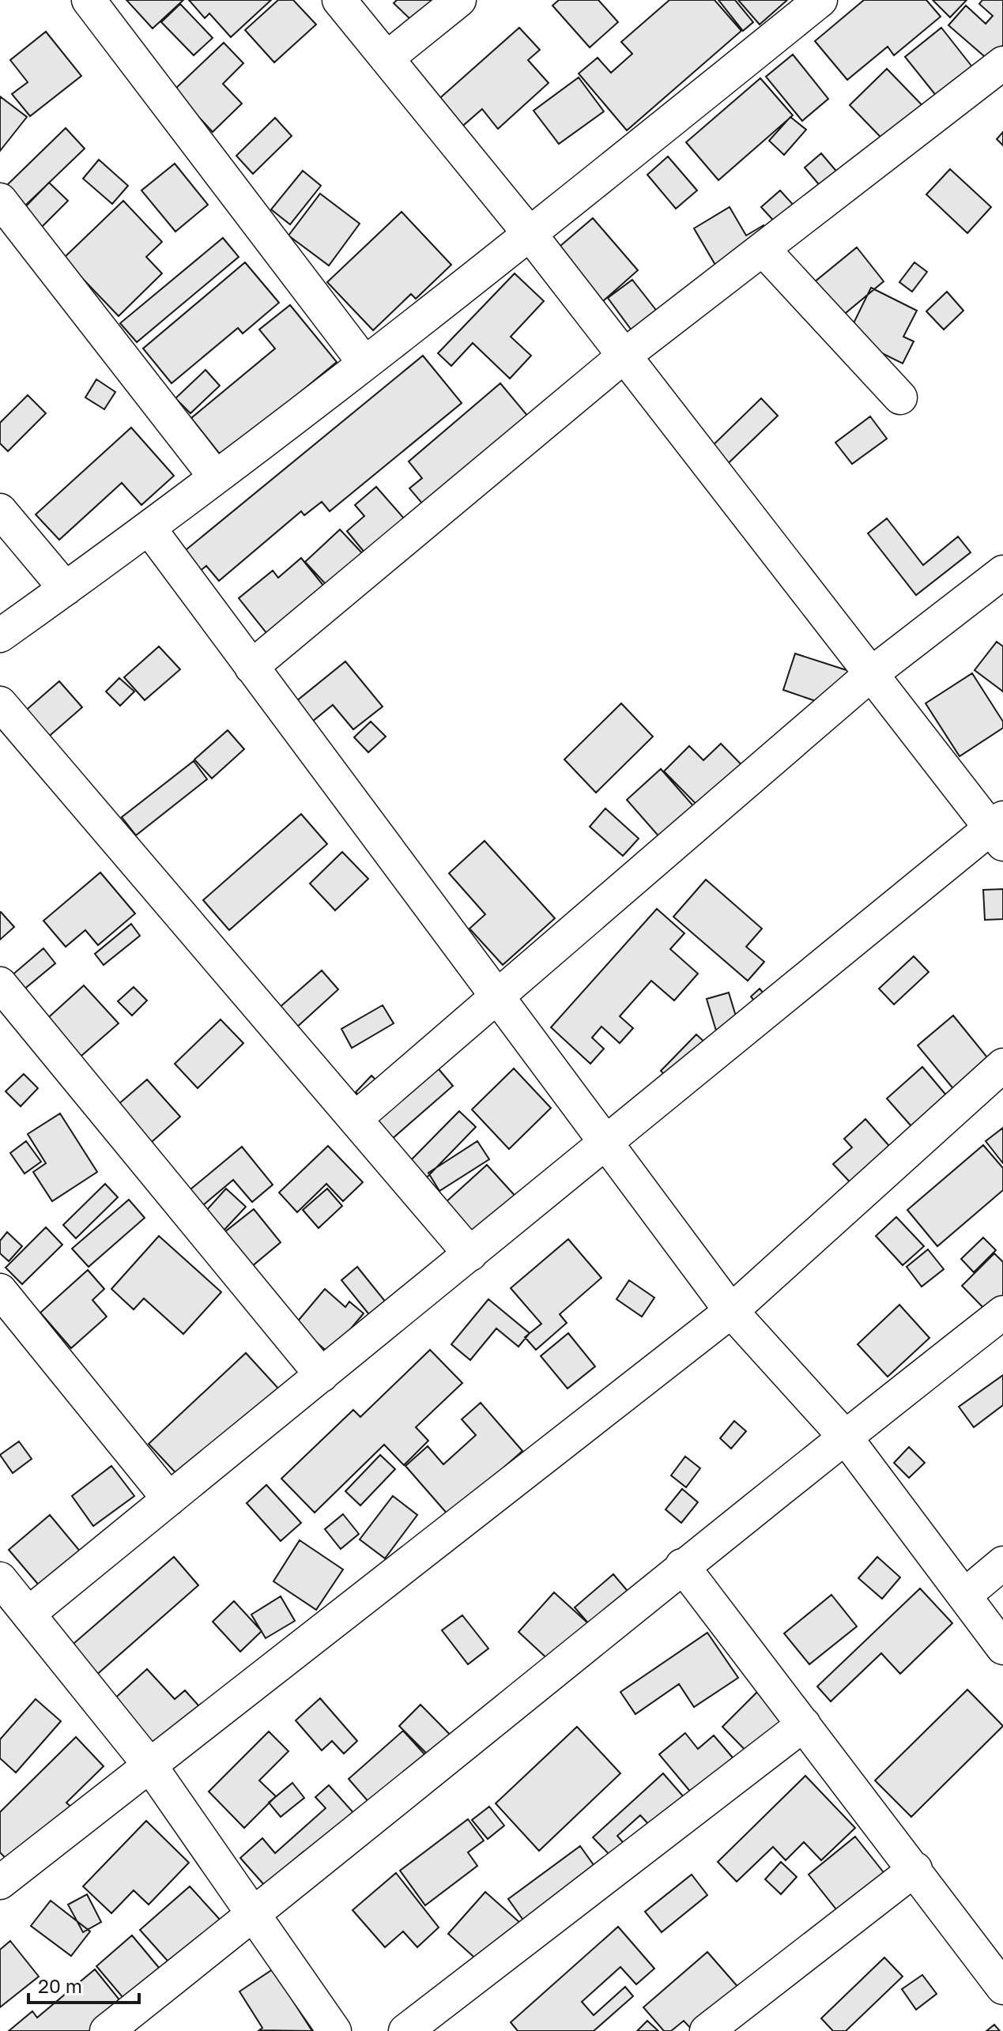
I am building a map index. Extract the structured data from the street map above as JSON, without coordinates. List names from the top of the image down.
{
  "scale_bar": "20 m"
}
